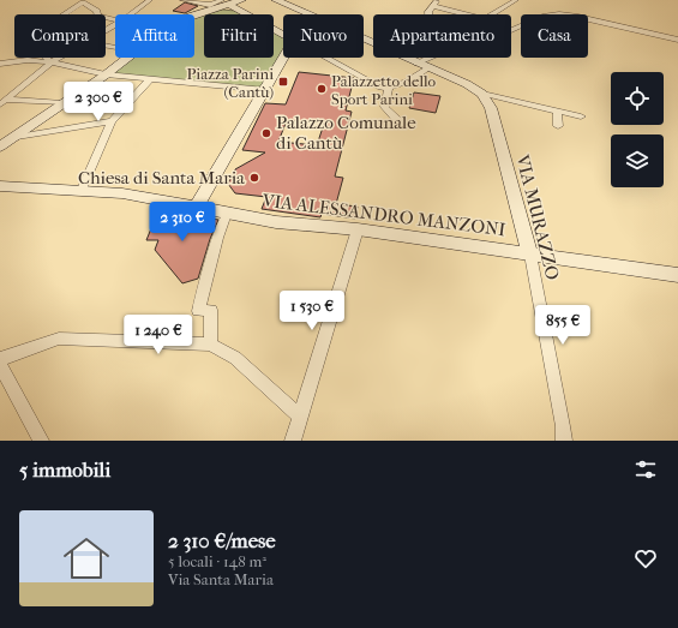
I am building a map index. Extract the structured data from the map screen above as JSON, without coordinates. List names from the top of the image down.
{
  "streets": {
    "main road": ["VIA ALESSANDRO MANZONI", "VIA MURAZZO"]
  },
  "crossings": [
    ["VIA ALESSANDRO MANZONI", "VIA MURAZZO"]
  ],
  "places": {
    "transit": ["Piazza Parini (Cantù)"],
    "other": ["Palazzetto dello Sport Parini", "Palazzo Comunale di Cantù", "Chiesa di Santa Maria"]
  },
  "page": {
    "chip": [
      "Compra",
      "Affitta",
      "Filtri",
      "Nuovo",
      "Appartamento",
      "Casa"
    ],
    "price": [
      "2 300 €",
      "2 310 €",
      "1 530 €",
      "855 €",
      "1 240 €"
    ],
    "heading": "5 immobili",
    "list": [
      {
        "name": "2 310 €/mese",
        "note": "5 locali · 148 m² · Via Santa Maria"
      }
    ]
  }
}
